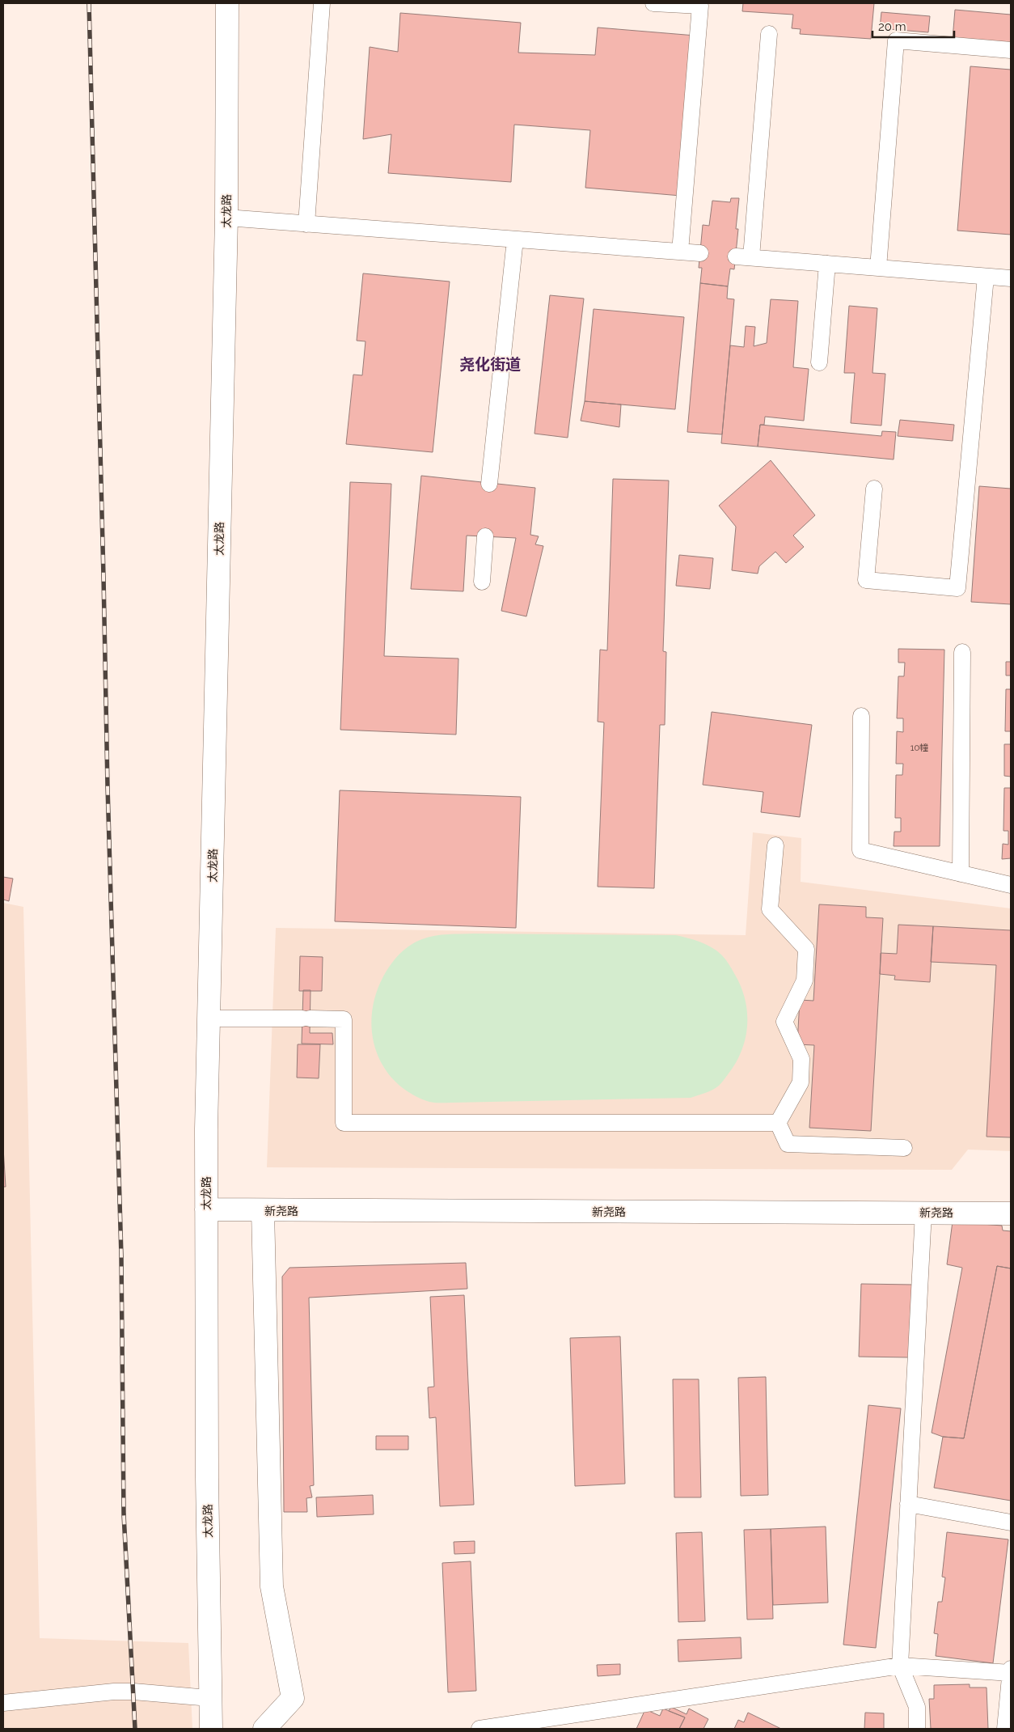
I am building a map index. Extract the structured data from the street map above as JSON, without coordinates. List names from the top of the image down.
{
  "streets": {
    "street": ["太龙路", "新尧路"]
  },
  "crossings": [
    ["太龙路", "新尧路"]
  ],
  "districts": ["尧化街道"],
  "house_numbers": ["10幢"],
  "scale_bar": "20 m"
}
